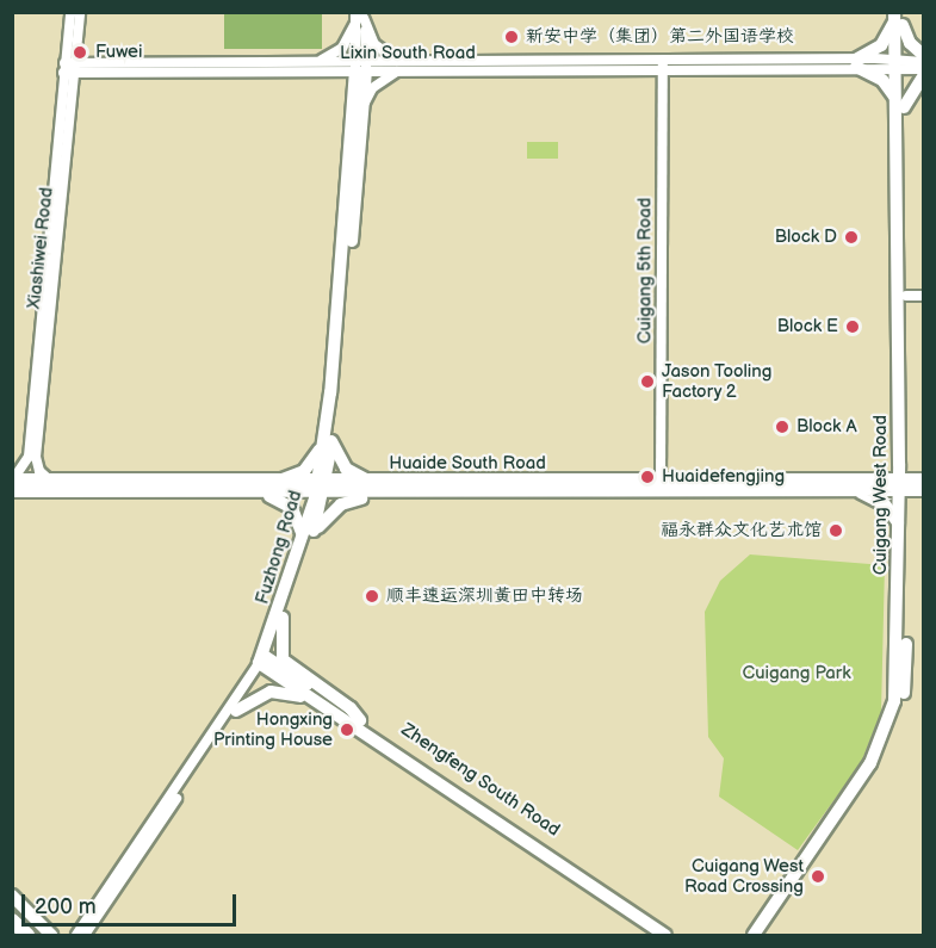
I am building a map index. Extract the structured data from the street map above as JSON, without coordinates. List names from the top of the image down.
{
  "streets": {
    "main road": [
      "Huaide South Road",
      "Cuigang West Road",
      "Fuzhong Road",
      "Zhengfeng South Road"
    ],
    "street": ["Lixin South Road", "Xiashiwei Road", "Cuigang 5th Road"]
  },
  "crossings": [
    ["Lixin South Road", "Xiashiwei Road"],
    ["Lixin South Road", "Cuigang 5th Road"],
    ["Lixin South Road", "Cuigang West Road"],
    ["Lixin South Road", "Fuzhong Road"],
    ["Xiashiwei Road", "Huaide South Road"],
    ["Cuigang 5th Road", "Huaide South Road"],
    ["Huaide South Road", "Cuigang West Road"],
    ["Huaide South Road", "Fuzhong Road"],
    ["Fuzhong Road", "Zhengfeng South Road"]
  ],
  "parks": ["Cuigang Park"],
  "places": [
    "新安中学（集团）第二外国语学校",
    "Fuwei",
    "Block D",
    "Block E",
    "Jason Tooling Factory 2",
    "Block A",
    "Huaidefengjing",
    "福永群众文化艺术馆",
    "顺丰速运深圳黄田中转场",
    "Hongxing Printing House",
    "Cuigang West Road Crossing"
  ],
  "scale_bar": "200 m"
}
